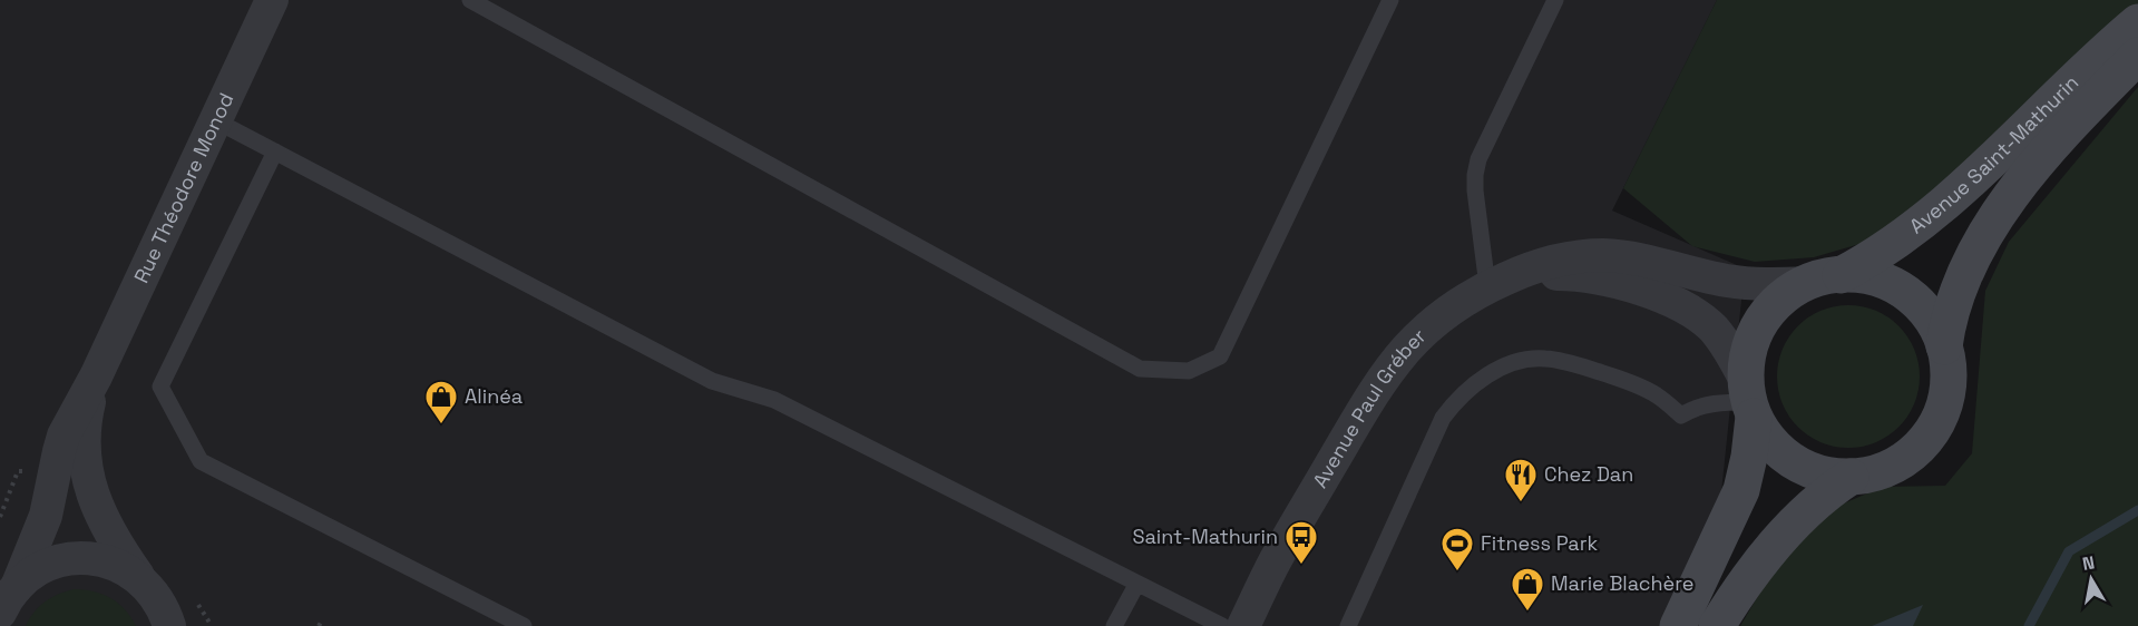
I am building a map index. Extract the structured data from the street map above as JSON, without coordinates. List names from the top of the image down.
{
  "streets": {
    "street": ["Avenue Saint-Mathurin", "Rue Théodore Monod", "Avenue Paul Gréber"]
  },
  "crossings": [
    ["Avenue Saint-Mathurin", "Avenue Paul Gréber"]
  ],
  "places": {
    "shop": ["Alinéa", "Marie Blachère"],
    "restaurant": ["Chez Dan"],
    "bus stop": ["Saint-Mathurin"],
    "sports": ["Fitness Park"]
  },
  "north": "top"
}
